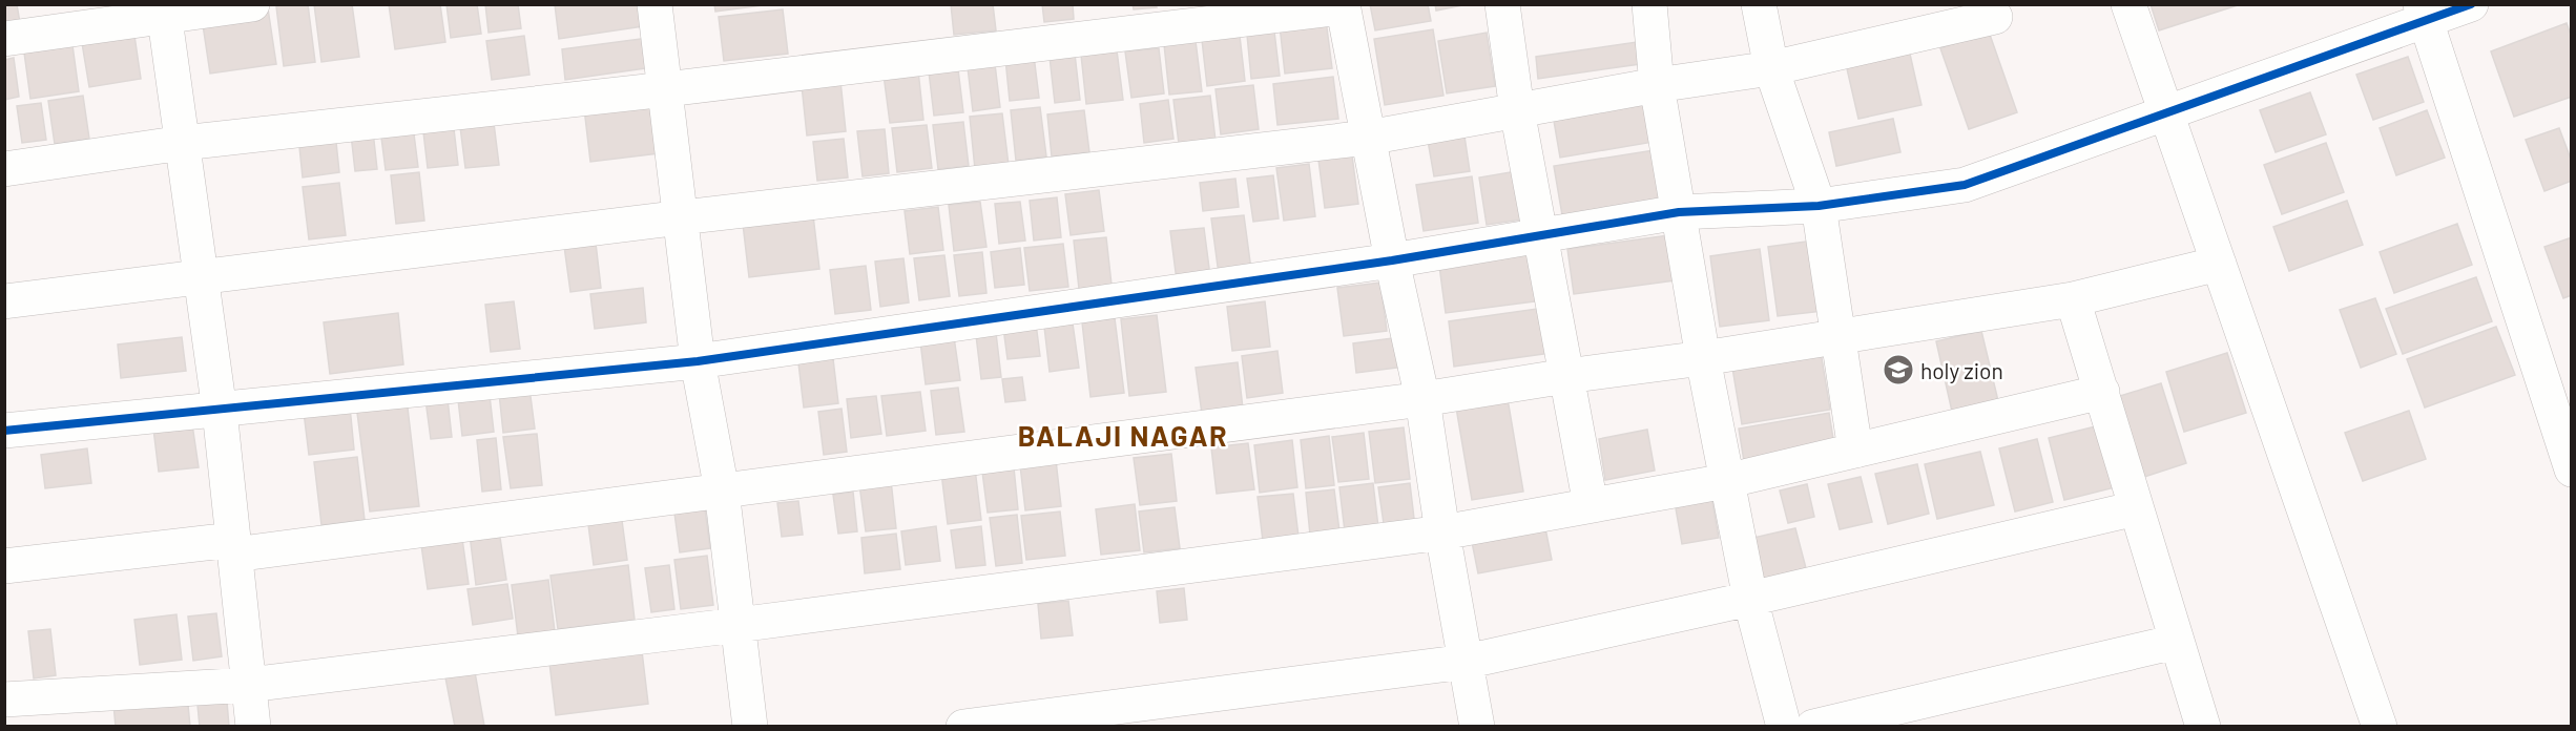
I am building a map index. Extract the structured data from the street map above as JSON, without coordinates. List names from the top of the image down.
{
  "districts": ["BALAJI NAGAR"],
  "places": {
    "school or university": ["holy zion"]
  }
}
